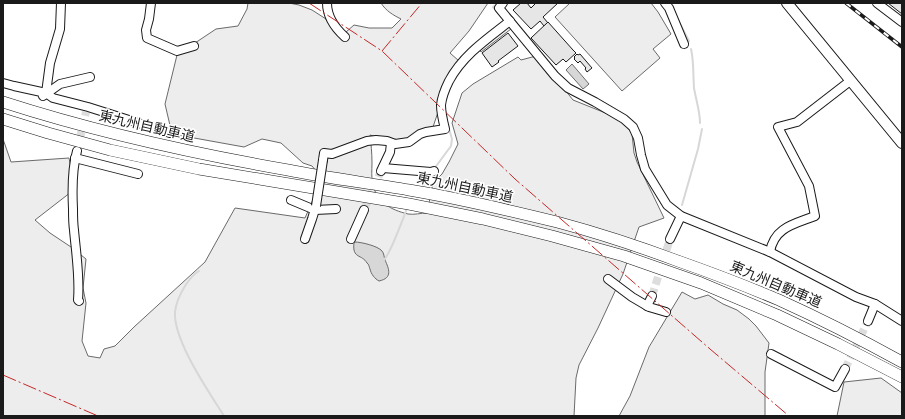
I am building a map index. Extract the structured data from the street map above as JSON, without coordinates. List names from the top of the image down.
{
  "streets": {
    "highway": ["東九州自動車道"]
  }
}
